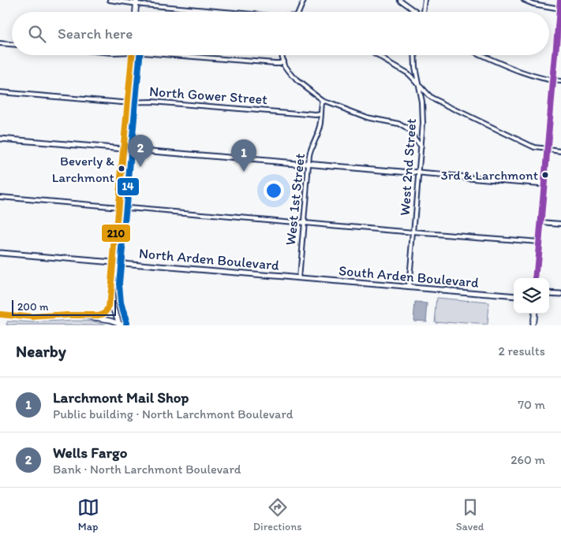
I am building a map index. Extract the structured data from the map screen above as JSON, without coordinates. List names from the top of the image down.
{
  "streets": {
    "street": [
      "North Gower Street",
      "West 2nd Street",
      "West 1st Street",
      "North Arden Boulevard",
      "South Arden Boulevard"
    ]
  },
  "crossings": [
    ["North Gower Street", "West 1st Street"],
    ["West 2nd Street", "South Arden Boulevard"],
    ["West 1st Street", "North Arden Boulevard"],
    ["West 1st Street", "South Arden Boulevard"],
    ["North Arden Boulevard", "South Arden Boulevard"]
  ],
  "places": ["Beverly & Larchmont", "3rd & Larchmont"],
  "lines": ["transit line 210", "transit line 14"],
  "scale_bar": "200 m",
  "page": {
    "search": "Search here",
    "pins": ["2", "1"],
    "scale": "200 m",
    "heading": ["Nearby", "2 results"],
    "list": [
      {
        "mark": "1",
        "name": "Larchmont Mail Shop",
        "note": "Public building · North Larchmont Boulevard",
        "value": "70 m"
      },
      {
        "mark": "2",
        "name": "Wells Fargo",
        "note": "Bank · North Larchmont Boulevard",
        "value": "260 m"
      }
    ],
    "nav": ["Map", "Directions", "Saved"]
  }
}
